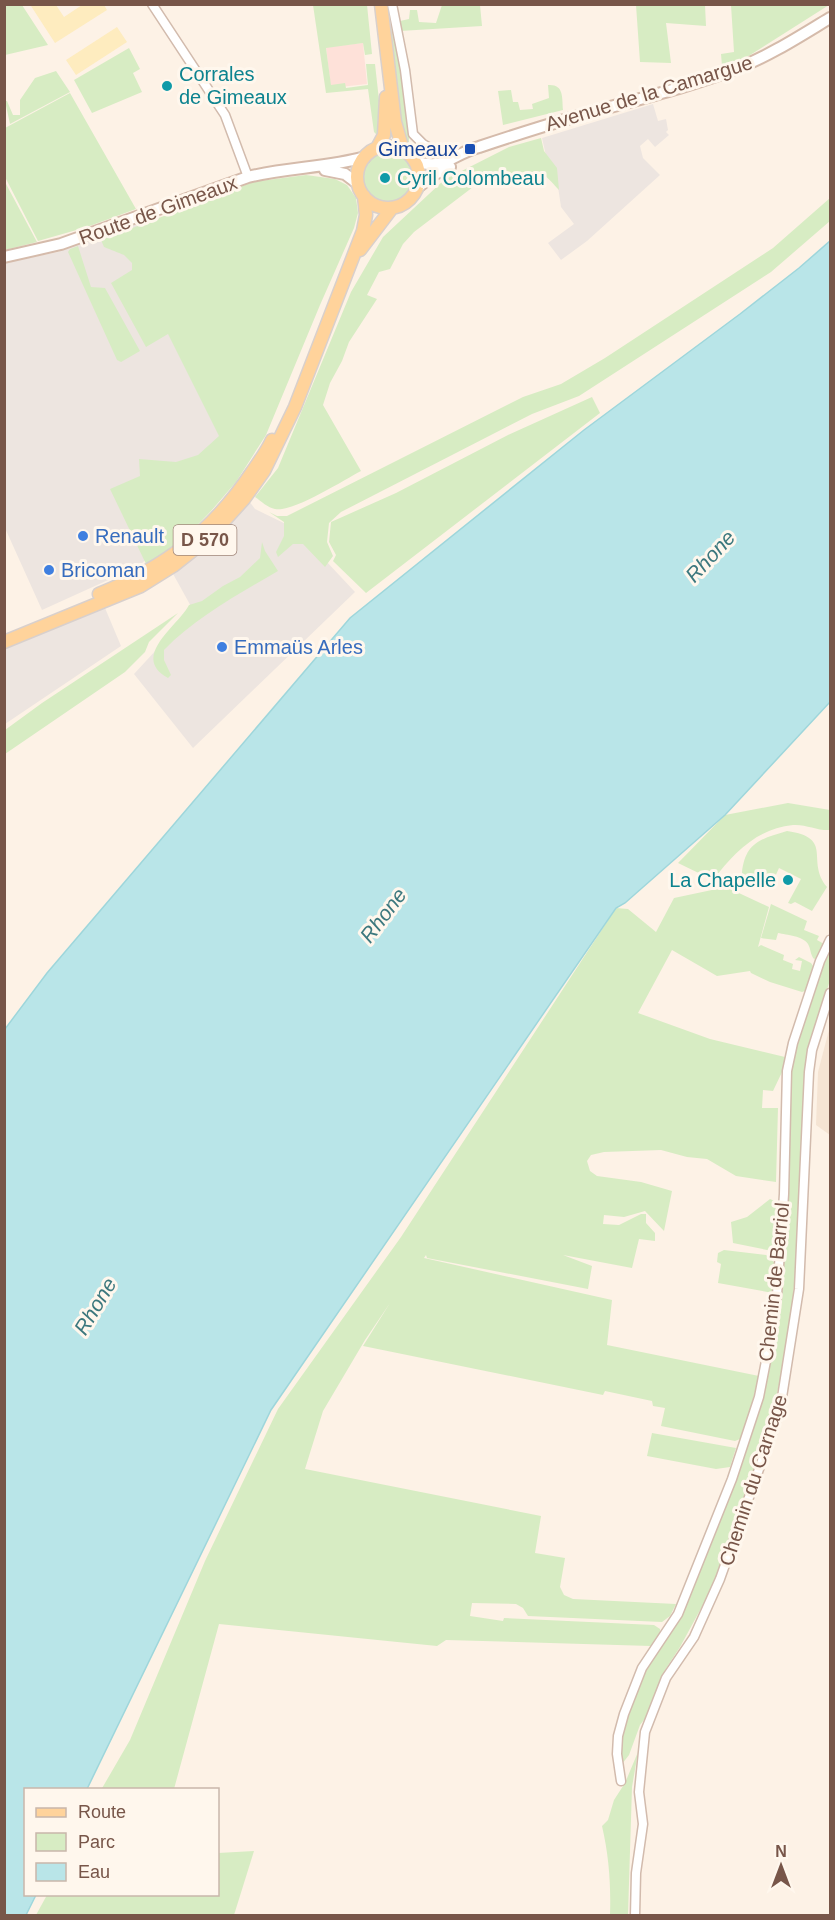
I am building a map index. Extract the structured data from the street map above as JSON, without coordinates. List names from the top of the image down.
{
  "streets": {
    "main road": ["Avenue de la Camargue", "Route de Gimeaux", "D 570"],
    "street": ["Chemin de Barriol", "Chemin du Carnage"]
  },
  "crossings": [
    ["Avenue de la Camargue", "Route de Gimeaux"],
    ["Avenue de la Camargue", "D 570"],
    ["Route de Gimeaux", "D 570"]
  ],
  "water": ["Rhone"],
  "places": {
    "other": [
      "Corrales de Gimeaux",
      "Cyril Colombeau",
      "Renault",
      "Bricoman",
      "Emmaüs Arles",
      "La Chapelle"
    ],
    "transit": ["Gimeaux"]
  },
  "legend": ["Route", "Parc", "Eau"],
  "north": "top"
}
